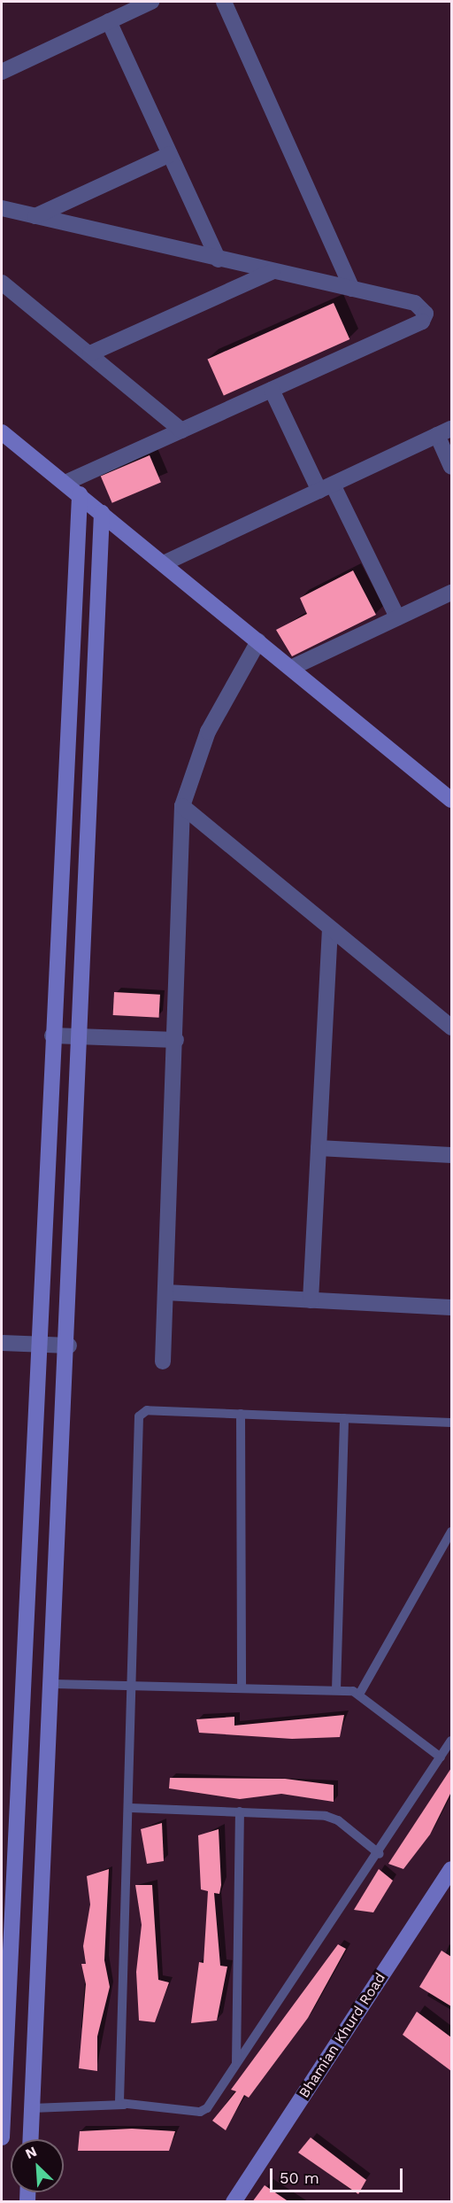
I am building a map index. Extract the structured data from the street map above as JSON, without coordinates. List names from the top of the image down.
{
  "streets": {
    "street": ["Bhamian Khurd Road"]
  },
  "scale_bar": "50 m",
  "north": "top left"
}
